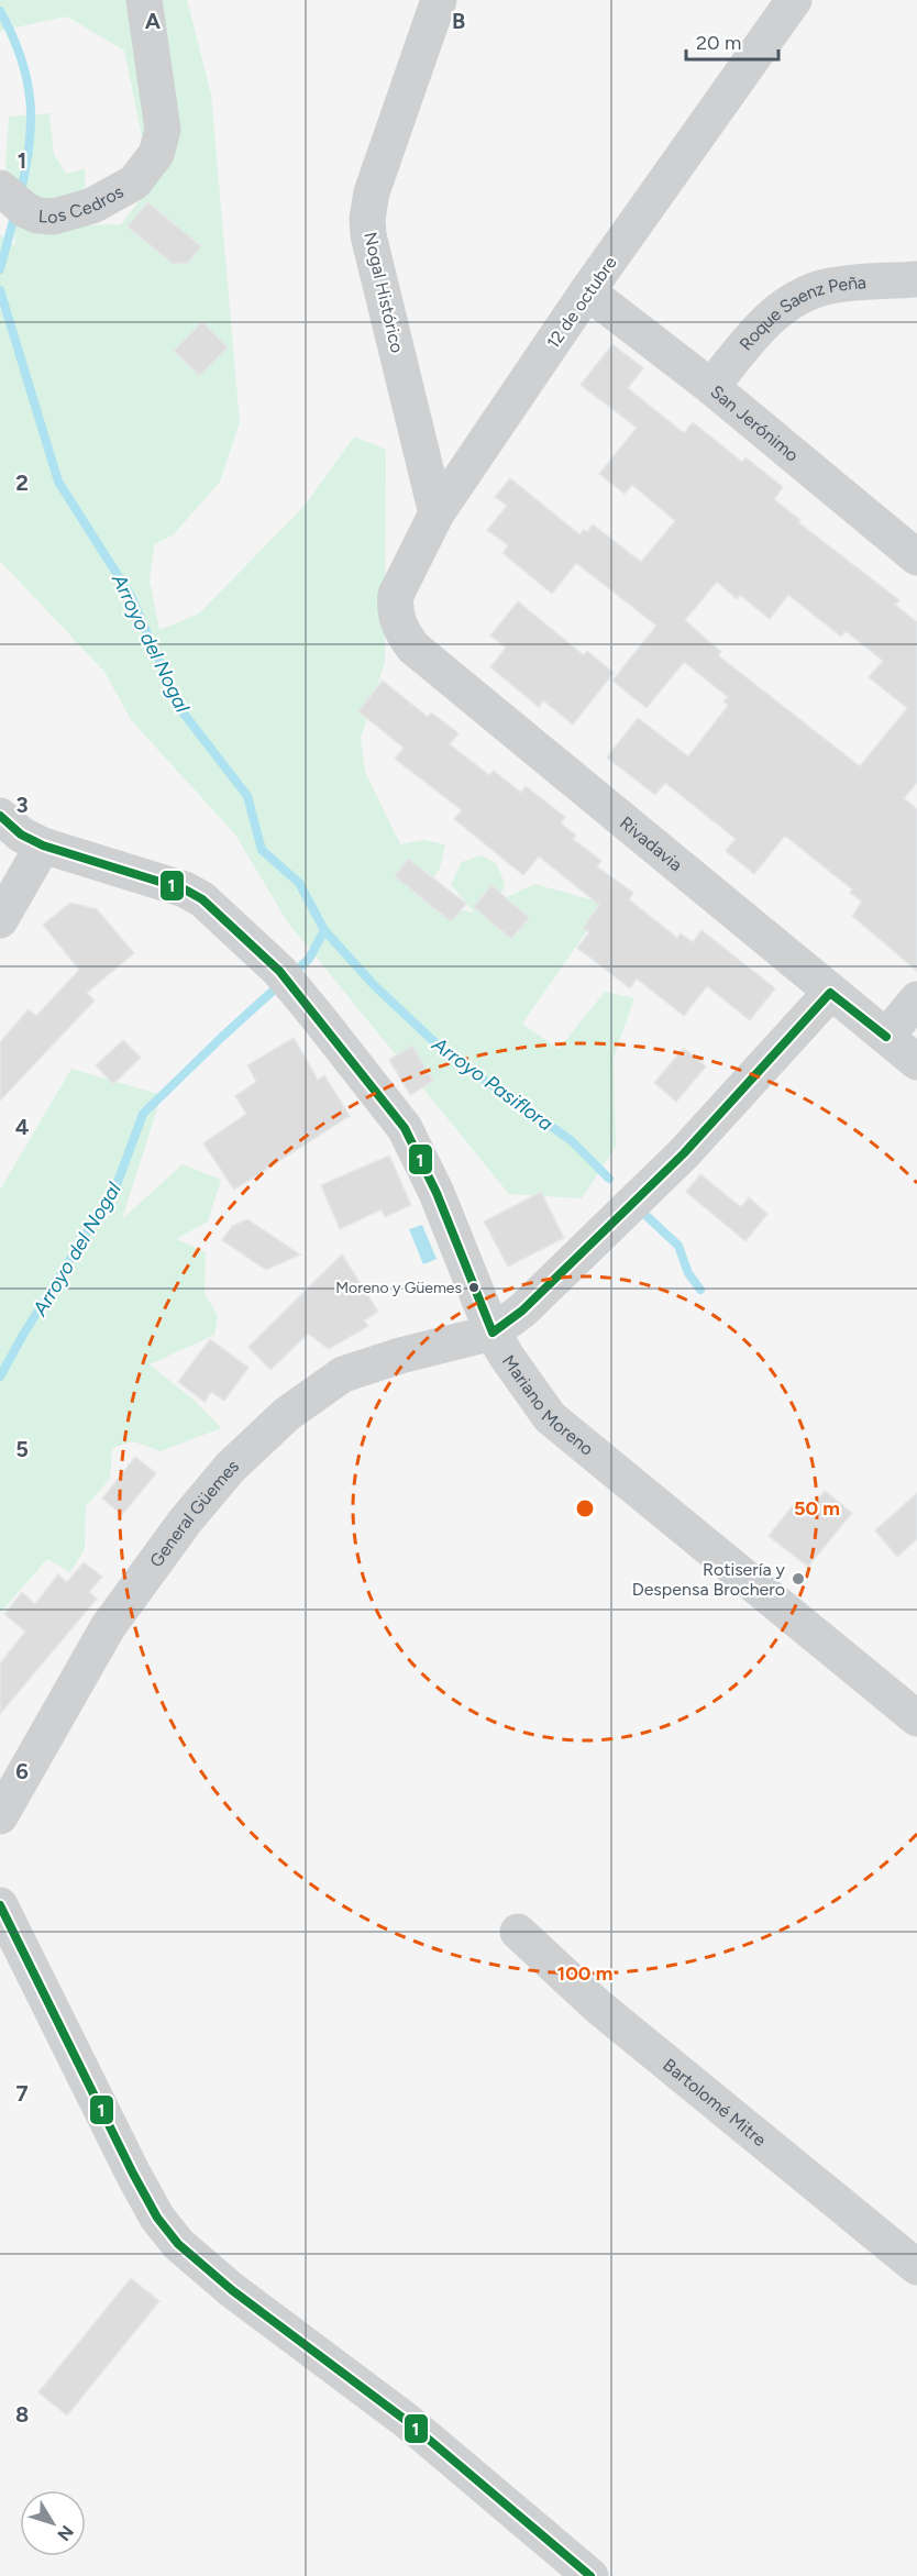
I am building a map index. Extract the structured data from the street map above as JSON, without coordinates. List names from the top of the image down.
{
  "streets": {
    "street": [
      "Los Cedros",
      "Nogal Histórico",
      "12 de octubre",
      "Roque Saenz Peña",
      "San Jerónimo",
      "Rivadavia",
      "Mariano Moreno",
      "General Güemes",
      "Bartolomé Mitre"
    ]
  },
  "crossings": [
    ["Nogal Histórico", "12 de octubre"],
    ["12 de octubre", "San Jerónimo"],
    ["12 de octubre", "Rivadavia"],
    ["Roque Saenz Peña", "San Jerónimo"],
    ["Mariano Moreno", "General Güemes"]
  ],
  "water": ["Arroyo del Nogal", "Arroyo Pasiflora"],
  "places": ["Moreno y Güemes", "Rotisería y Despensa Brochero"],
  "lines": ["transit line 1"],
  "scale_bar": "20 m",
  "north": "bottom right",
  "grid": {
    "columns": ["A", "B"],
    "rows": [
      "1",
      "2",
      "3",
      "4",
      "5",
      "6",
      "7",
      "8"
    ]
  },
  "rings": ["50 m", "100 m"]
}
